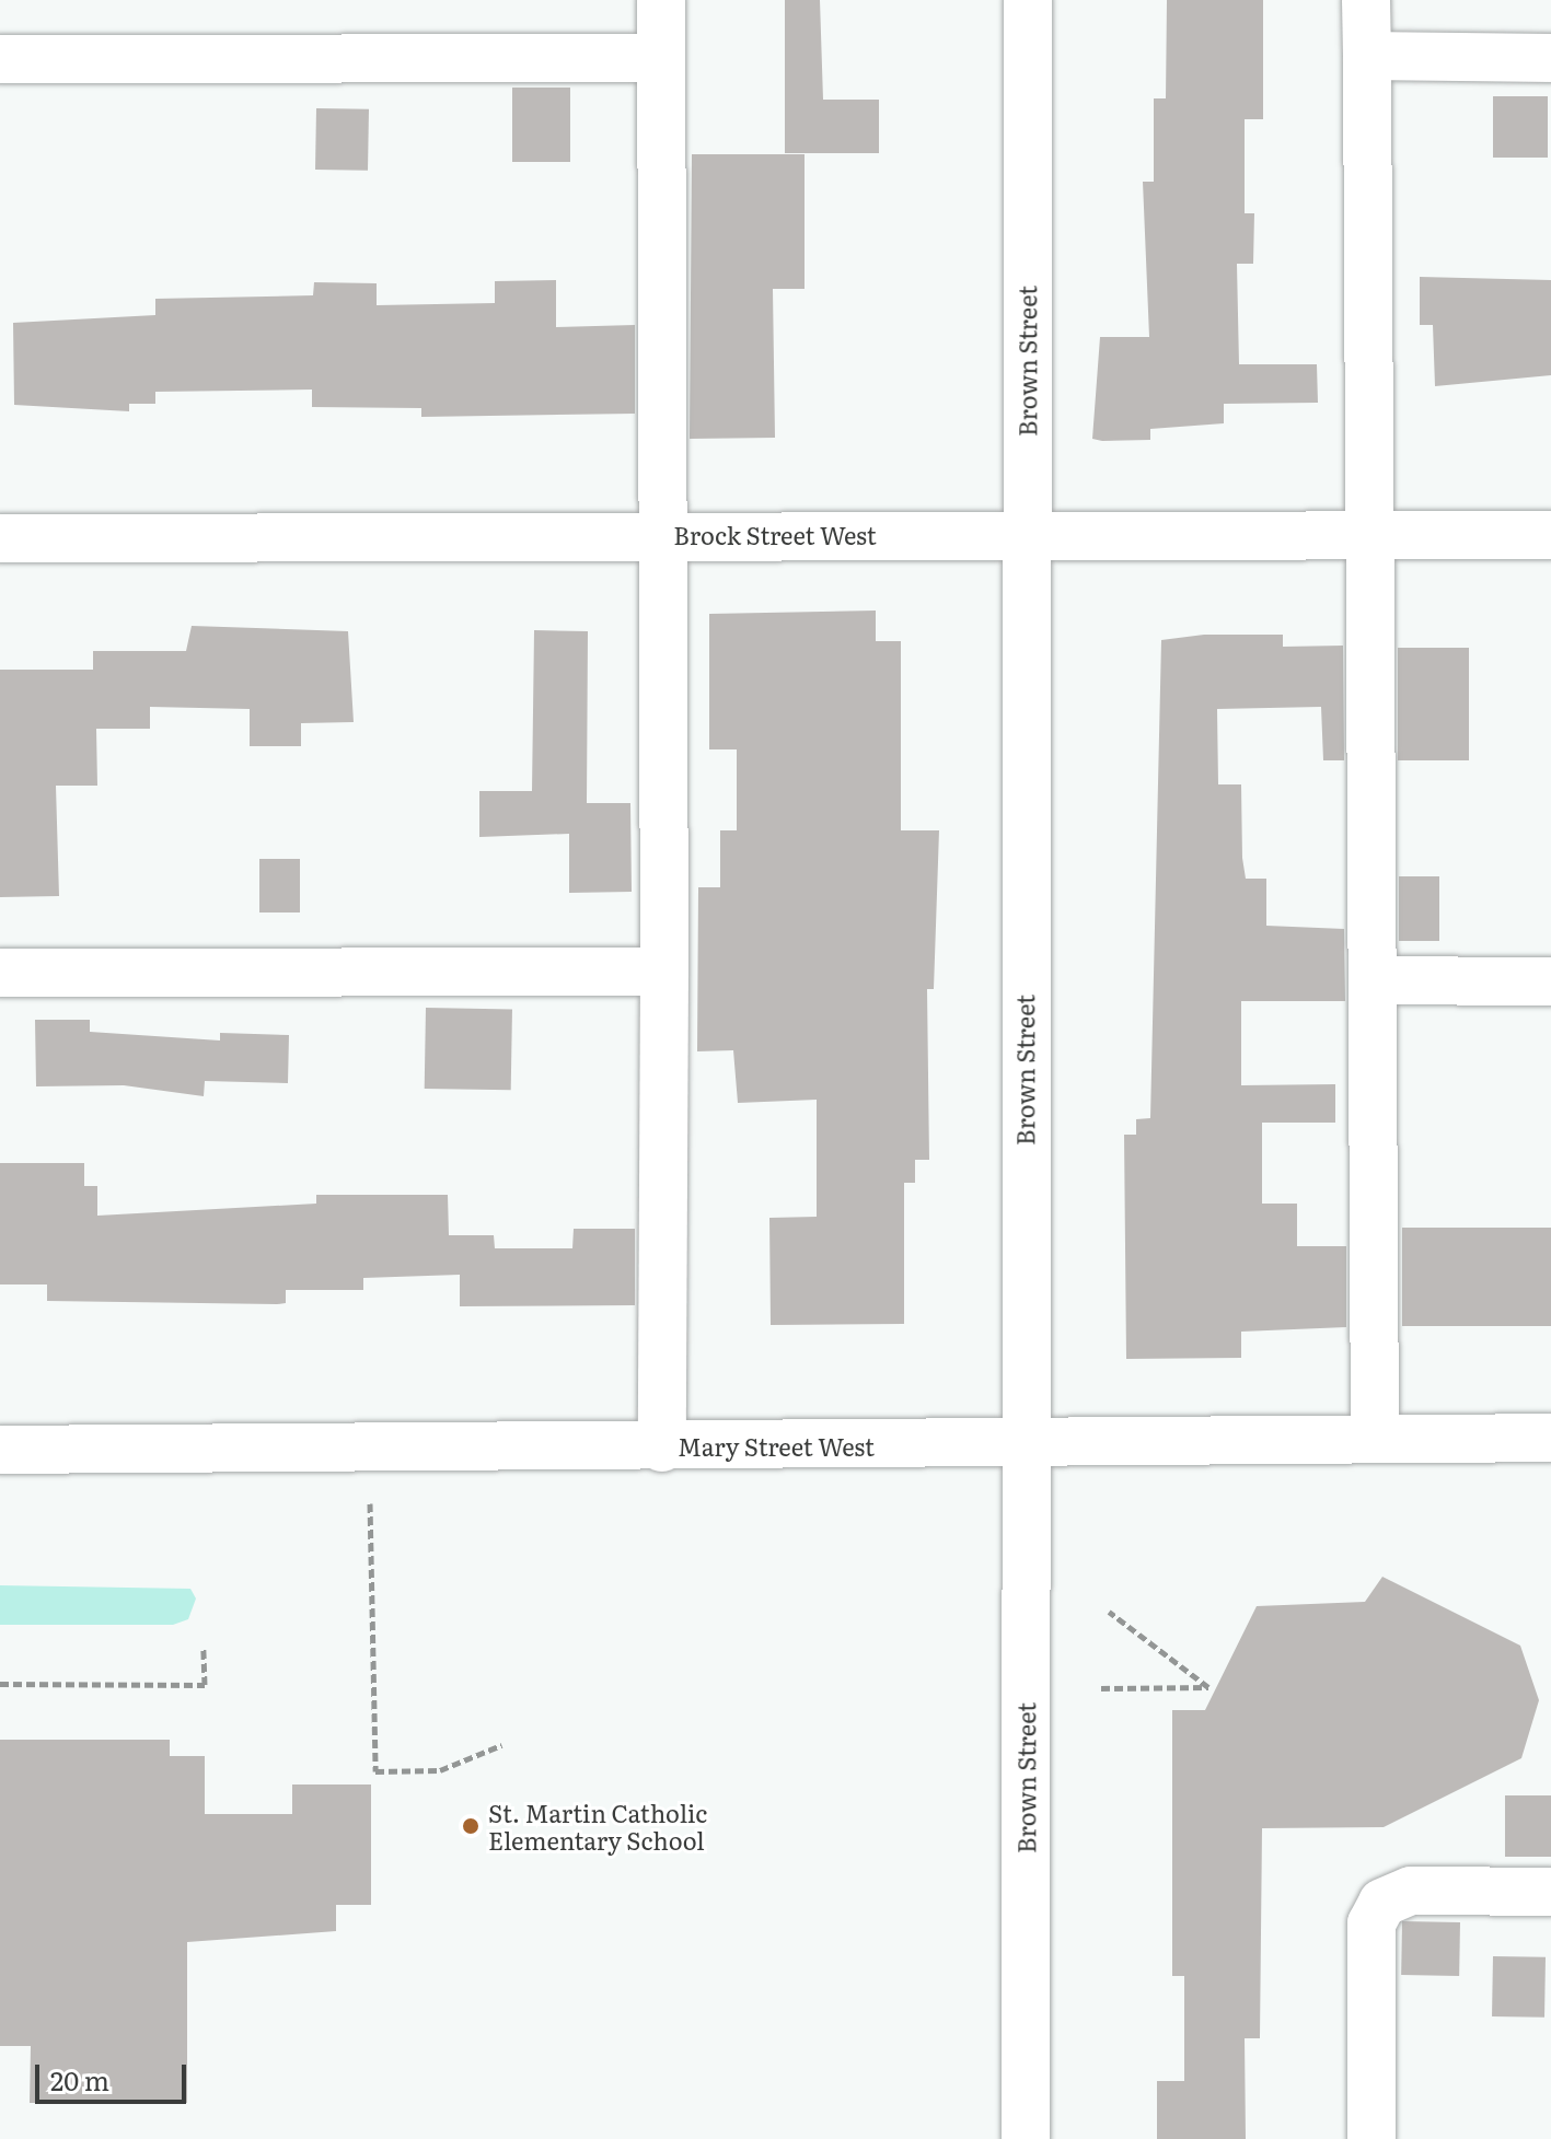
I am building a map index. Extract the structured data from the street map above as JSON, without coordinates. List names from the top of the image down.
{
  "streets": {
    "street": ["Brown Street", "Brock Street West", "Mary Street West"]
  },
  "crossings": [
    ["Brown Street", "Brock Street West"],
    ["Brown Street", "Mary Street West"]
  ],
  "places": ["St. Martin Catholic Elementary School"],
  "scale_bar": "20 m"
}
